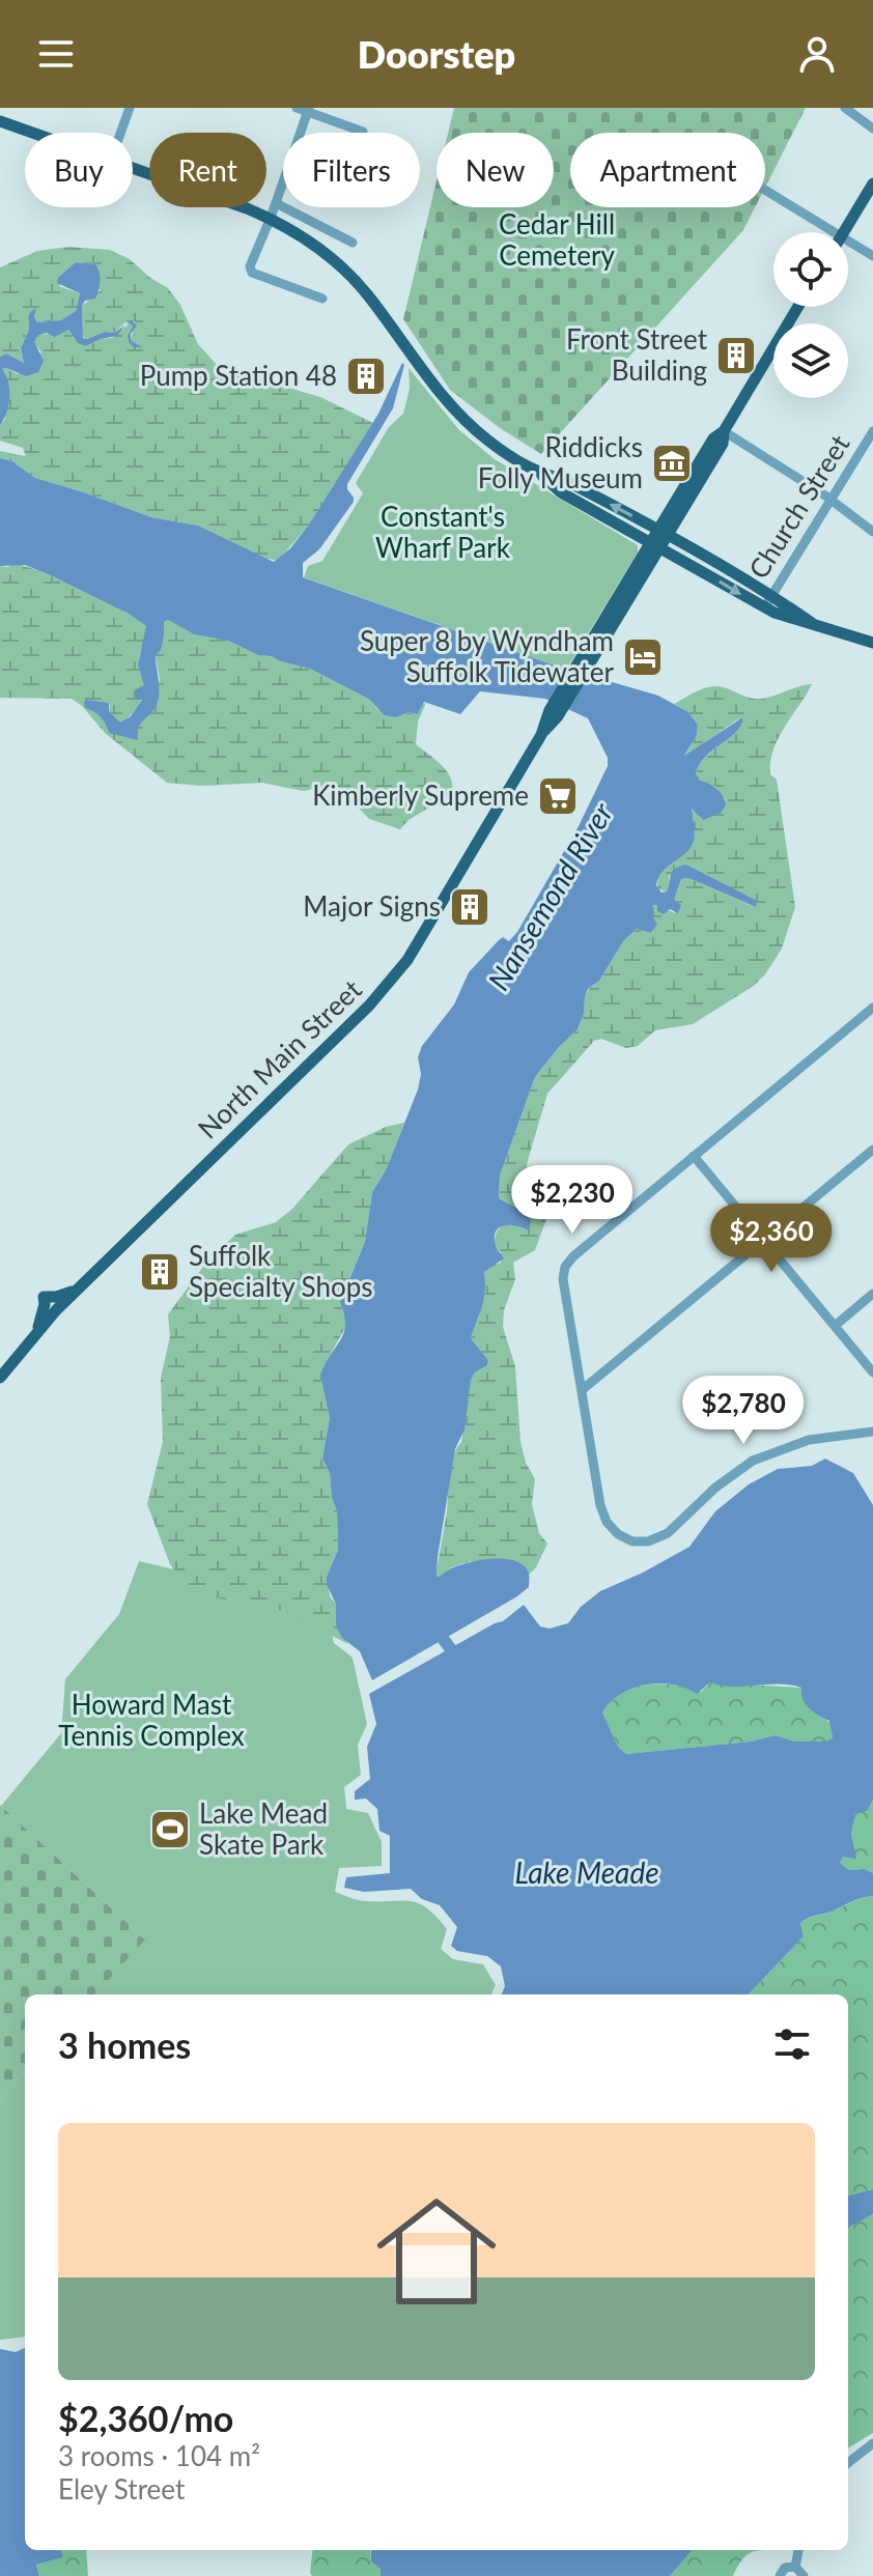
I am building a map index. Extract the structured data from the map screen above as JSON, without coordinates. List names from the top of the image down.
{
  "streets": {
    "main road": ["North Main Street"],
    "street": ["Church Street"]
  },
  "water": ["Nansemond River", "Lake Meade"],
  "parks": ["Cedar Hill Cemetery", "Constant's Wharf Park", "Howard Mast Tennis Complex"],
  "places": {
    "building": [
      "Front Street Building",
      "Pump Station 48",
      "Major Signs",
      "Suffolk Specialty Shops"
    ],
    "museum": ["Riddicks Folly Museum"],
    "hotel": ["Super 8 by Wyndham Suffolk Tidewater"],
    "supermarket": ["Kimberly Supreme"],
    "sports": ["Lake Mead Skate Park"]
  },
  "page": {
    "header": "Doorstep",
    "chip": [
      "Buy",
      "Rent",
      "Filters",
      "New",
      "Apartment"
    ],
    "price": ["$2,230", "$2,360", "$2,780"],
    "heading": "3 homes",
    "list": [
      {
        "name": "$2,360/mo",
        "note": "3 rooms · 104 m² · Eley Street"
      }
    ]
  }
}
